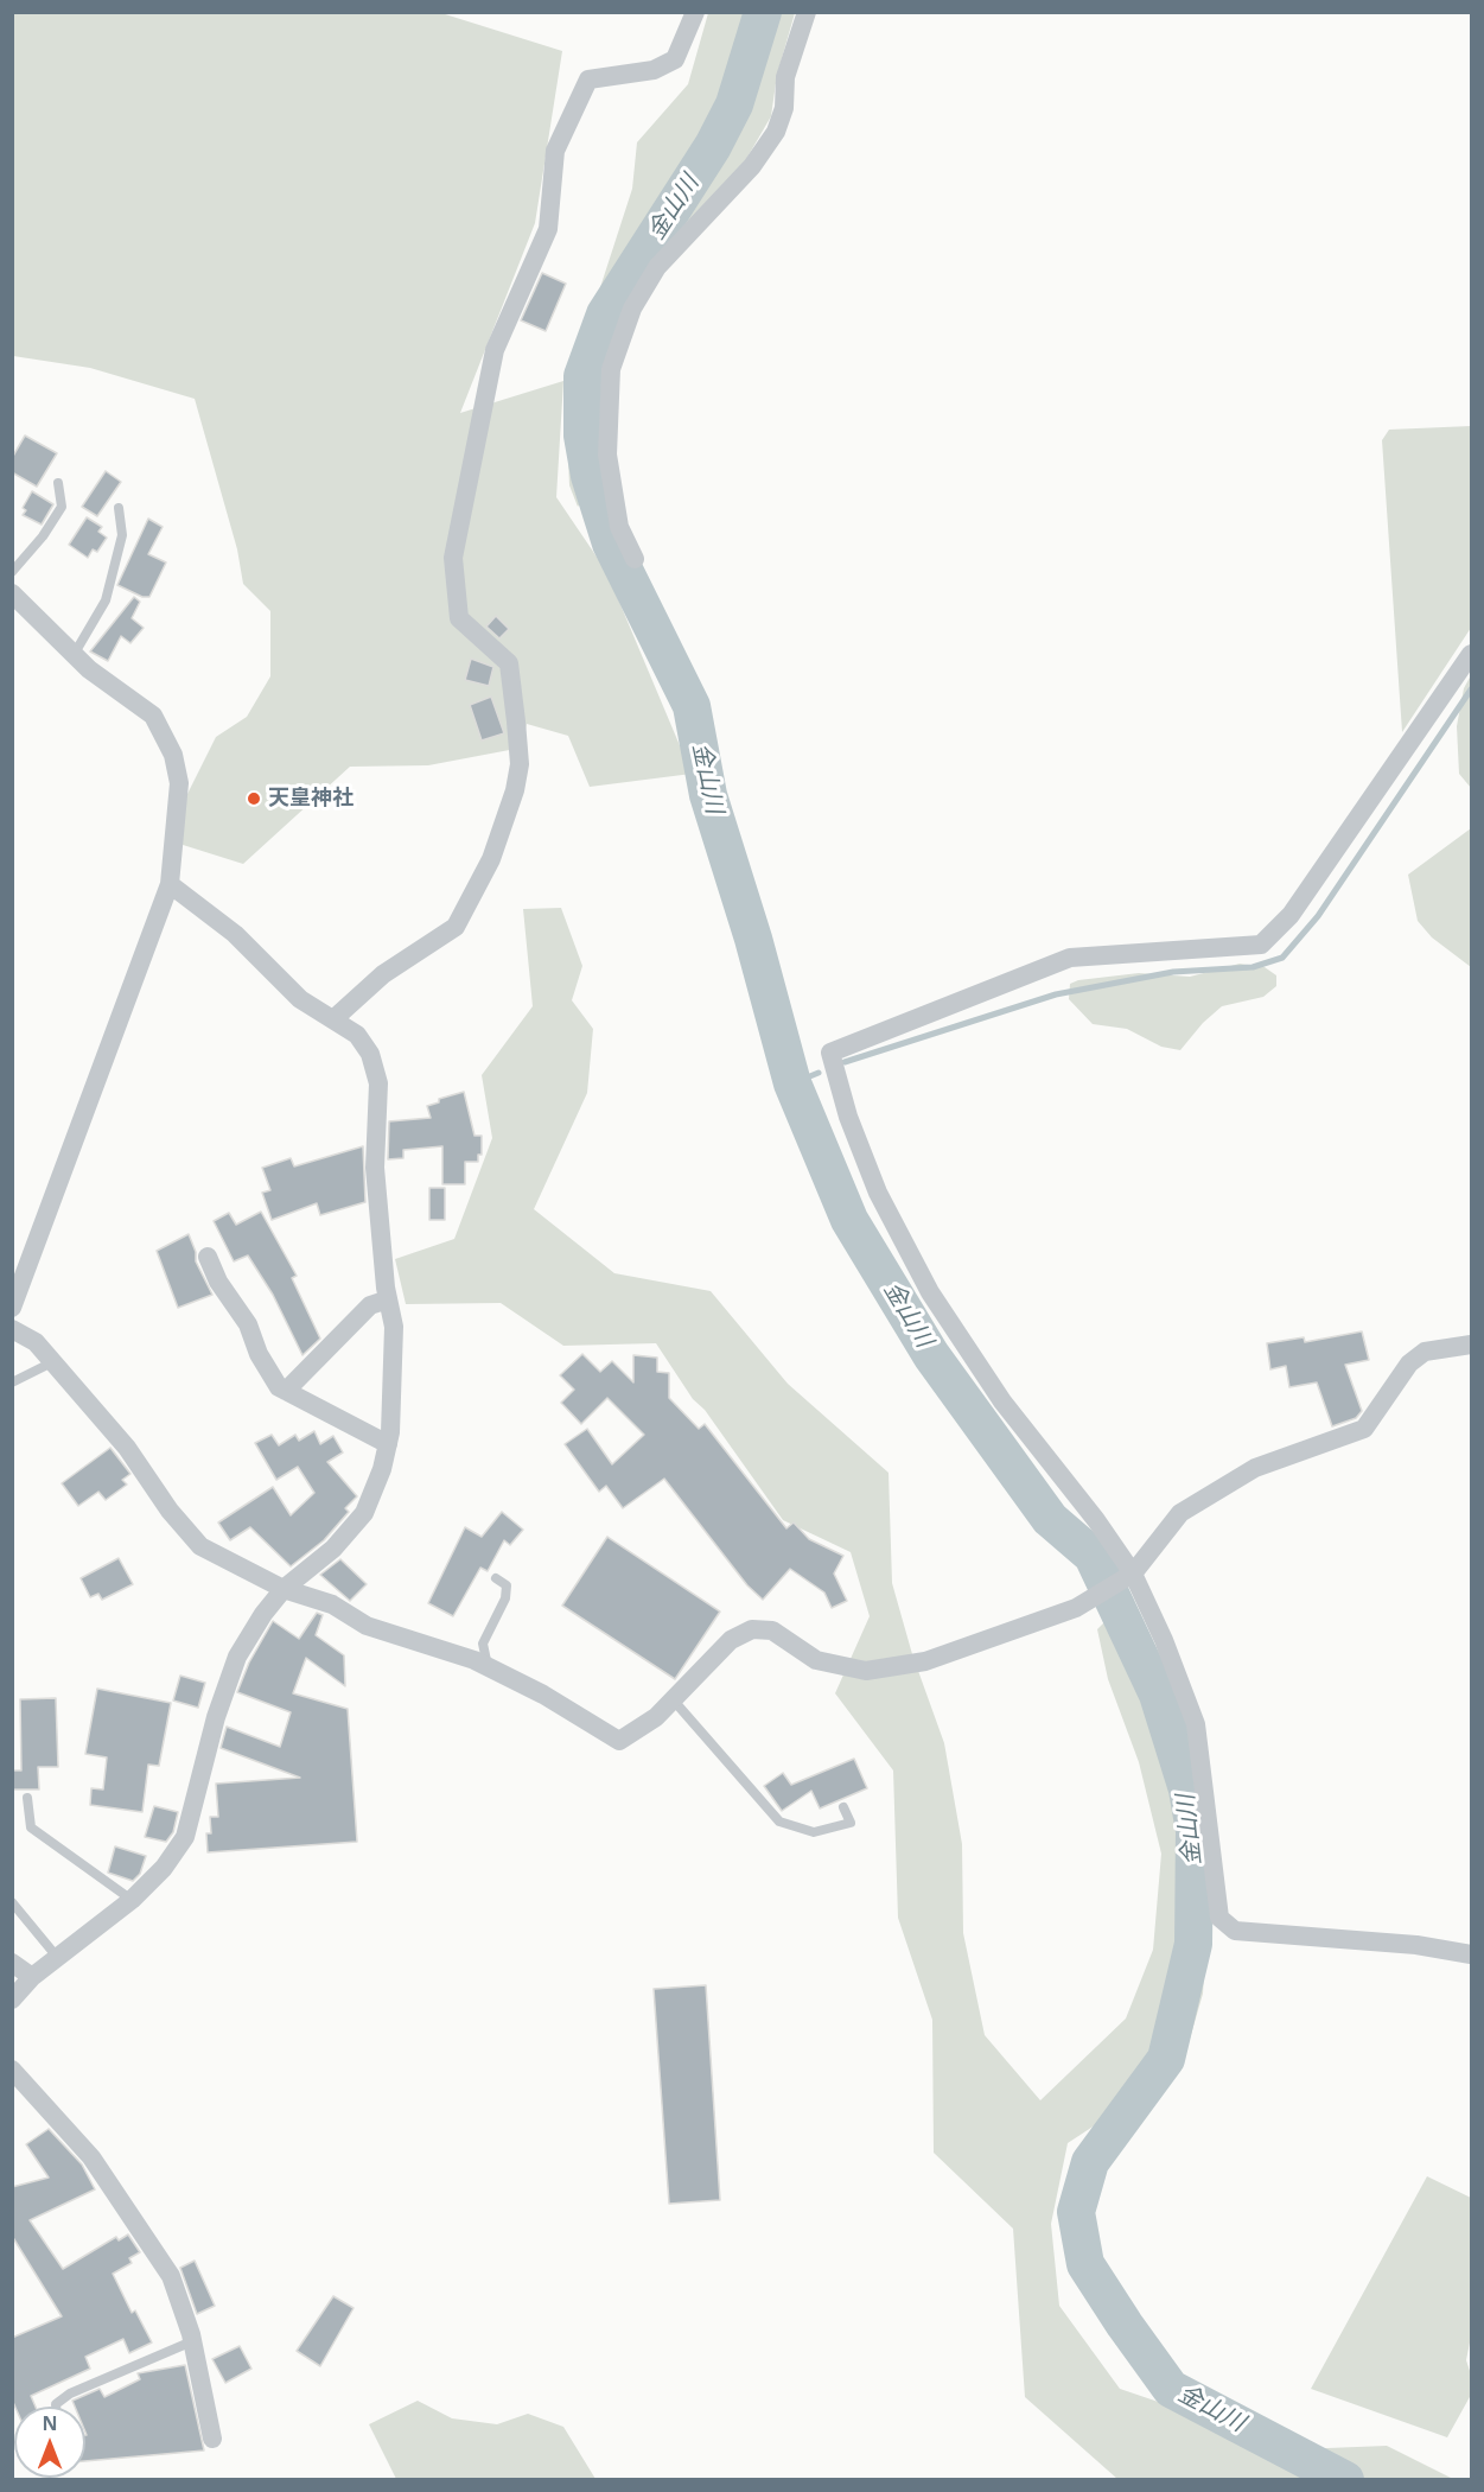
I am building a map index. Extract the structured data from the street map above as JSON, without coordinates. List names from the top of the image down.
{
  "water": ["金山川"],
  "places": ["天皇神社"],
  "north": "top"
}
